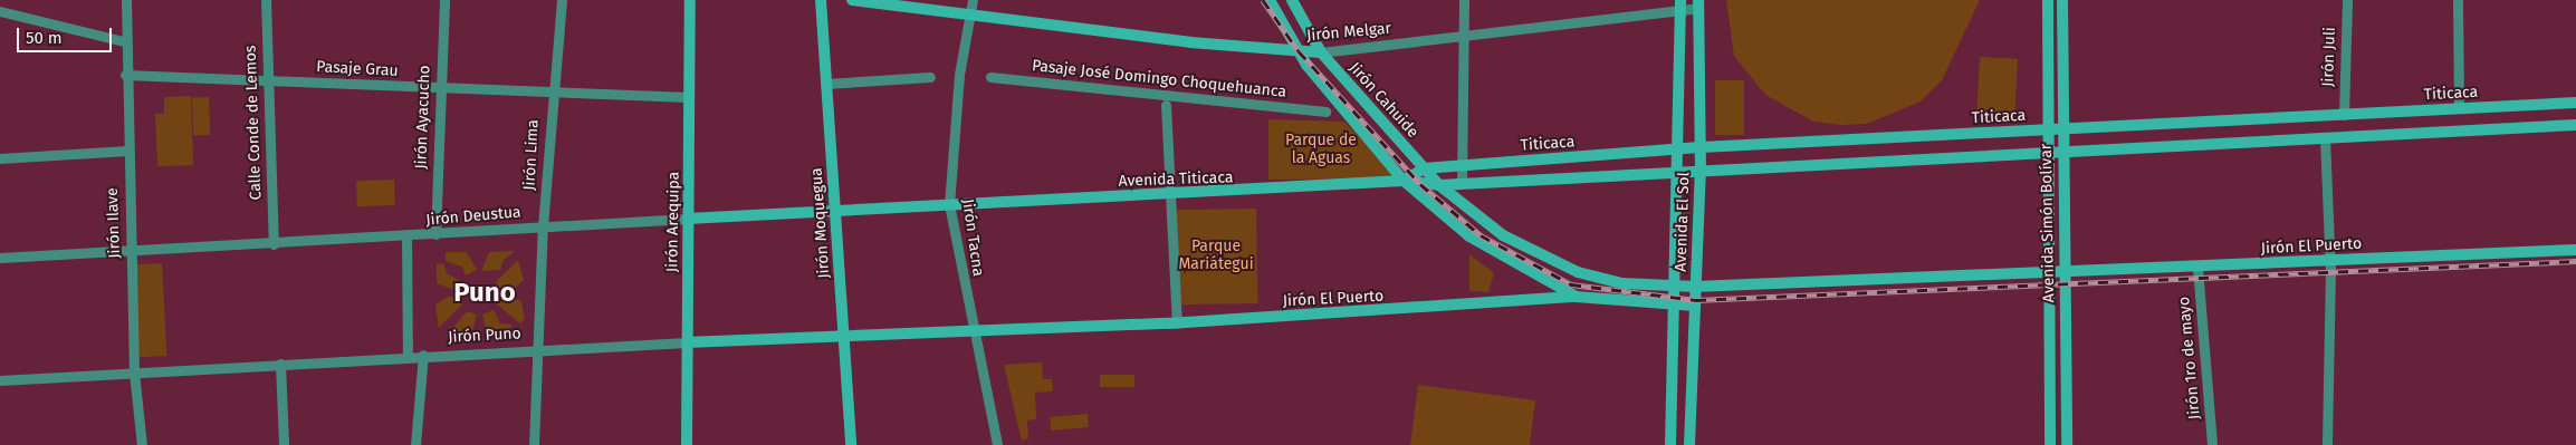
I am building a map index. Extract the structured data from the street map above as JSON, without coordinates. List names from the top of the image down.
{
  "streets": {
    "street": [
      "Jirón Melgar",
      "Jirón Juli",
      "Pasaje Grau",
      "Pasaje José Domingo Choquehuanca",
      "Titicaca",
      "Jirón Cahuide",
      "Jirón Ayacucho",
      "Calle Conde de Lemos",
      "Jirón Lima",
      "Avenida Titicaca",
      "Jirón Deustua",
      "Jirón Arequipa",
      "Avenida El Sol",
      "Jirón Ilave",
      "Jirón Moquegua",
      "Avenida Simón Bolívar",
      "Jirón Tacna",
      "Jirón El Puerto",
      "Jirón Puno",
      "Jirón 1ro de mayo"
    ]
  },
  "crossings": [
    ["Jirón Melgar", "Jirón Cahuide"],
    ["Jirón Melgar", "Avenida El Sol"],
    ["Jirón Melgar", "Jirón Tacna"],
    ["Jirón Juli", "Titicaca"],
    ["Pasaje Grau", "Jirón Ayacucho"],
    ["Pasaje Grau", "Calle Conde de Lemos"],
    ["Pasaje Grau", "Jirón Lima"],
    ["Pasaje Grau", "Jirón Arequipa"],
    ["Pasaje Grau", "Jirón Ilave"],
    ["Titicaca", "Jirón Cahuide"],
    ["Titicaca", "Avenida El Sol"],
    ["Titicaca", "Avenida Simón Bolívar"],
    ["Jirón Cahuide", "Avenida Titicaca"],
    ["Jirón Cahuide", "Avenida El Sol"],
    ["Jirón Cahuide", "Jirón El Puerto"],
    ["Jirón Ayacucho", "Jirón Deustua"],
    ["Calle Conde de Lemos", "Jirón Deustua"],
    ["Jirón Lima", "Jirón Deustua"],
    ["Jirón Lima", "Jirón Puno"],
    ["Avenida Titicaca", "Jirón Deustua"],
    ["Avenida Titicaca", "Jirón Tacna"],
    ["Jirón Deustua", "Jirón Arequipa"],
    ["Jirón Deustua", "Jirón Ilave"],
    ["Jirón Deustua", "Jirón Moquegua"],
    ["Jirón Deustua", "Jirón Tacna"],
    ["Jirón Arequipa", "Jirón Puno"],
    ["Avenida El Sol", "Jirón El Puerto"],
    ["Jirón Ilave", "Jirón Puno"],
    ["Jirón Moquegua", "Jirón Puno"],
    ["Avenida Simón Bolívar", "Jirón El Puerto"],
    ["Jirón Tacna", "Jirón El Puerto"],
    ["Jirón Tacna", "Jirón Puno"],
    ["Jirón El Puerto", "Jirón Puno"],
    ["Jirón El Puerto", "Jirón 1ro de mayo"]
  ],
  "districts": ["Puno"],
  "parks": ["Parque de la Aguas", "Parque Mariátegui"],
  "scale_bar": "50 m"
}
